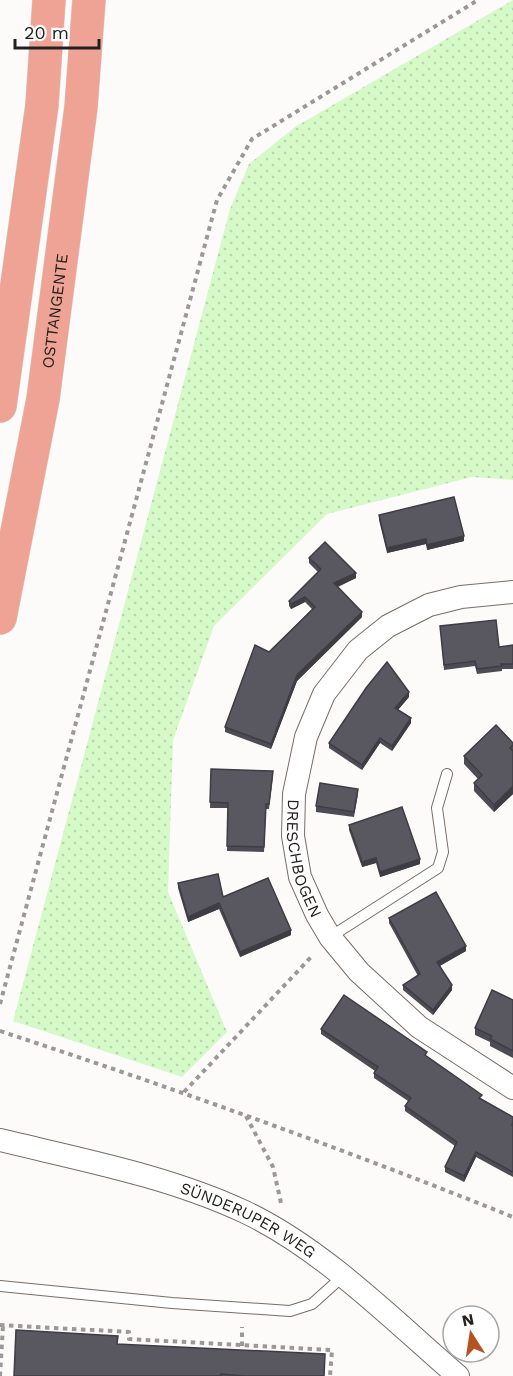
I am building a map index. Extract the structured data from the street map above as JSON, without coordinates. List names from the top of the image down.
{
  "streets": {
    "main road": ["OSTTANGENTE"],
    "street": ["DRESCHBOGEN", "SÜNDERUPER WEG"]
  },
  "scale_bar": "20 m",
  "north": "top"
}
